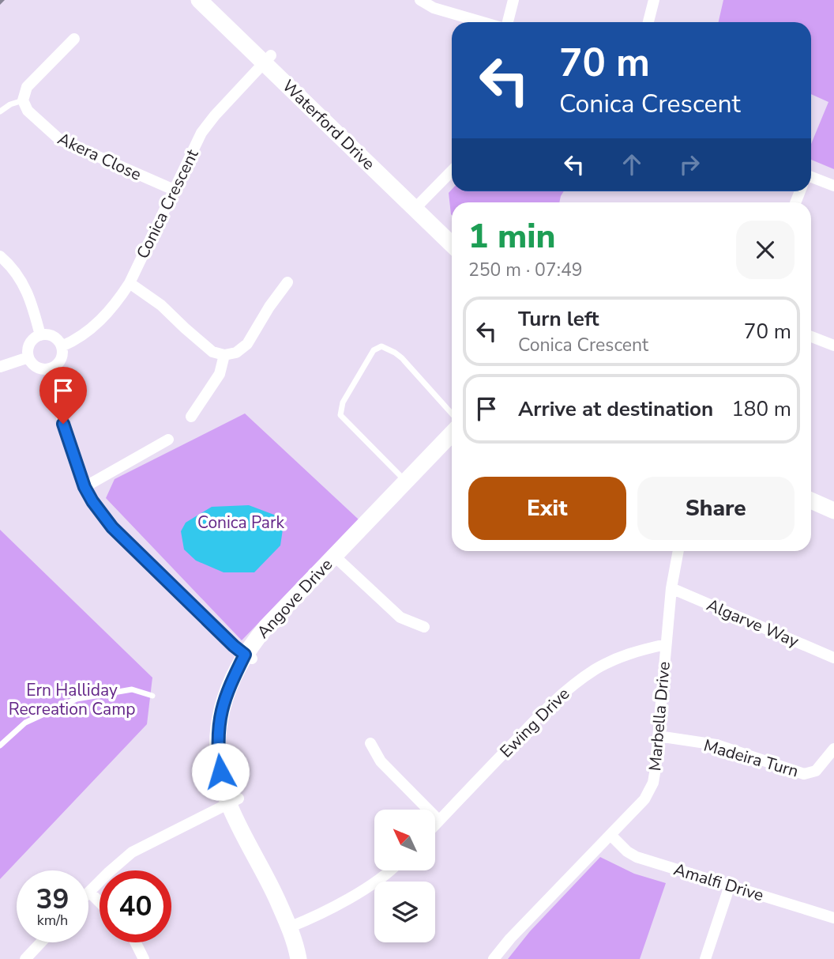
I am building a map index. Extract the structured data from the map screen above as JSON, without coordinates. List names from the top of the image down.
{
  "streets": {
    "street": [
      "Waterford Drive",
      "Akera Close",
      "Conica Crescent",
      "Angove Drive",
      "Algarve Way",
      "Marbella Drive",
      "Ewing Drive",
      "Madeira Turn",
      "Amalfi Drive"
    ]
  },
  "crossings": [
    ["Waterford Drive", "Conica Crescent"],
    ["Akera Close", "Conica Crescent"],
    ["Algarve Way", "Marbella Drive"],
    ["Marbella Drive", "Ewing Drive"],
    ["Marbella Drive", "Madeira Turn"],
    ["Marbella Drive", "Amalfi Drive"]
  ],
  "parks": ["Conica Park", "Ern Halliday Recreation Camp"],
  "north": "top left",
  "page": {
    "turn": ["70 m", "Conica Crescent"],
    "heading": ["1 min", "250 m · 07:49"],
    "list": [
      {
        "name": "Turn left",
        "note": "Conica Crescent",
        "value": "70 m"
      },
      {
        "name": "Arrive at destination",
        "value": "180 m"
      }
    ],
    "buttons": ["Exit", "Share"],
    "speed": "39 km/h",
    "limit": "40"
  }
}
